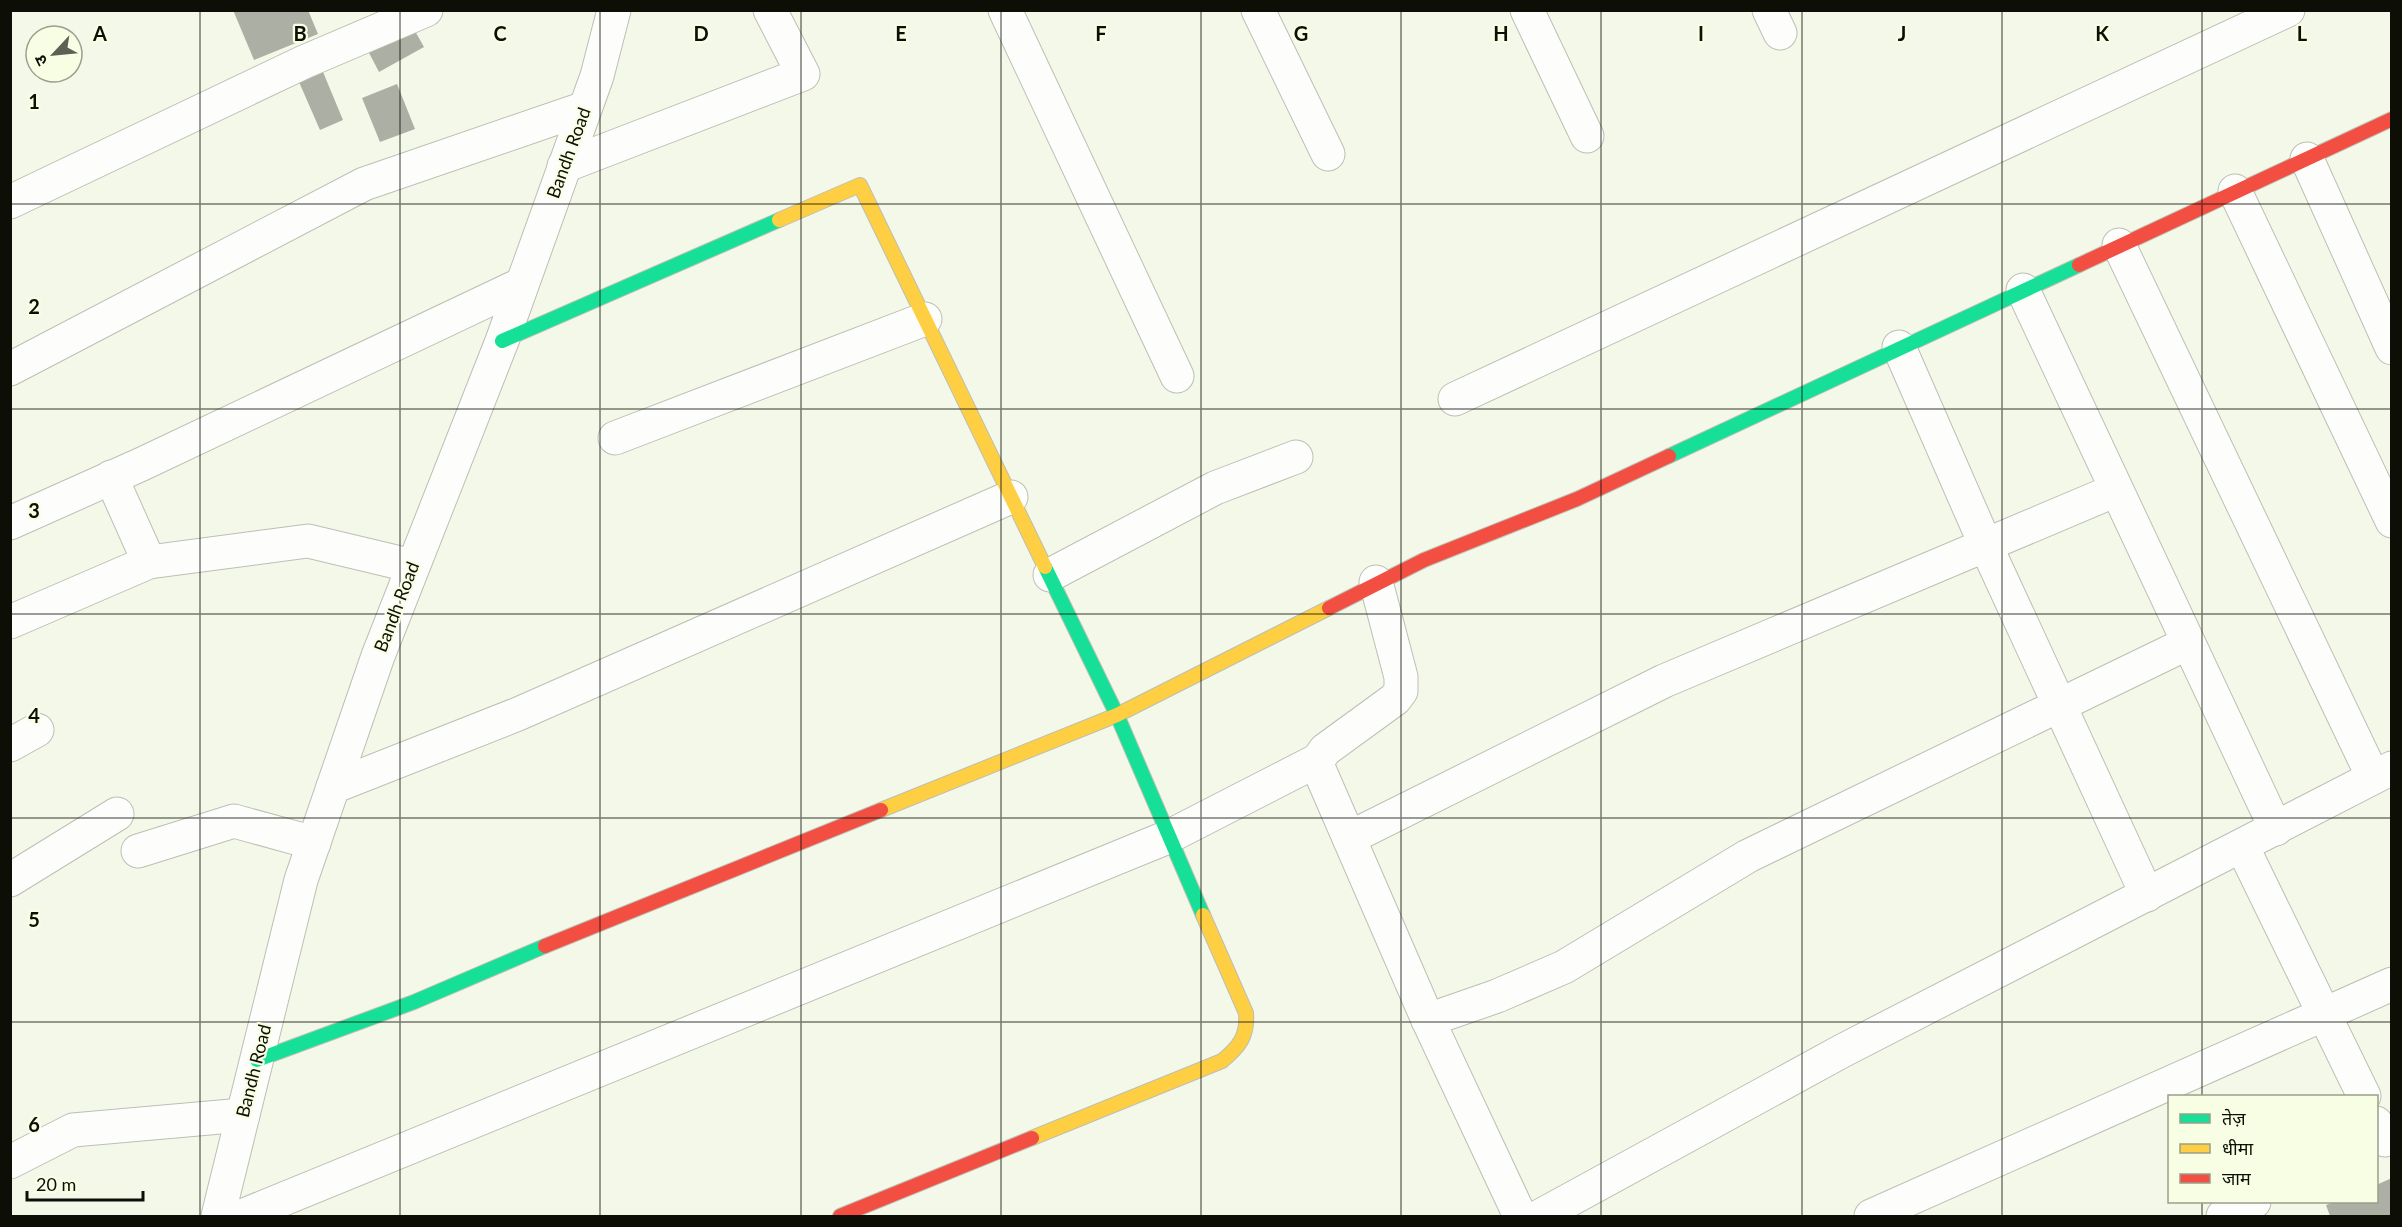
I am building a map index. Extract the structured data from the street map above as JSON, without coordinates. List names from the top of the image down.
{
  "streets": {
    "street": ["Bandh Road"]
  },
  "legend": ["तेज़", "धीमा", "जाम"],
  "scale_bar": "20 m",
  "north": "bottom left",
  "grid": {
    "columns": [
      "A",
      "B",
      "C",
      "D",
      "E",
      "F",
      "G",
      "H",
      "I",
      "J",
      "K",
      "L"
    ],
    "rows": [
      "1",
      "2",
      "3",
      "4",
      "5",
      "6"
    ]
  }
}
